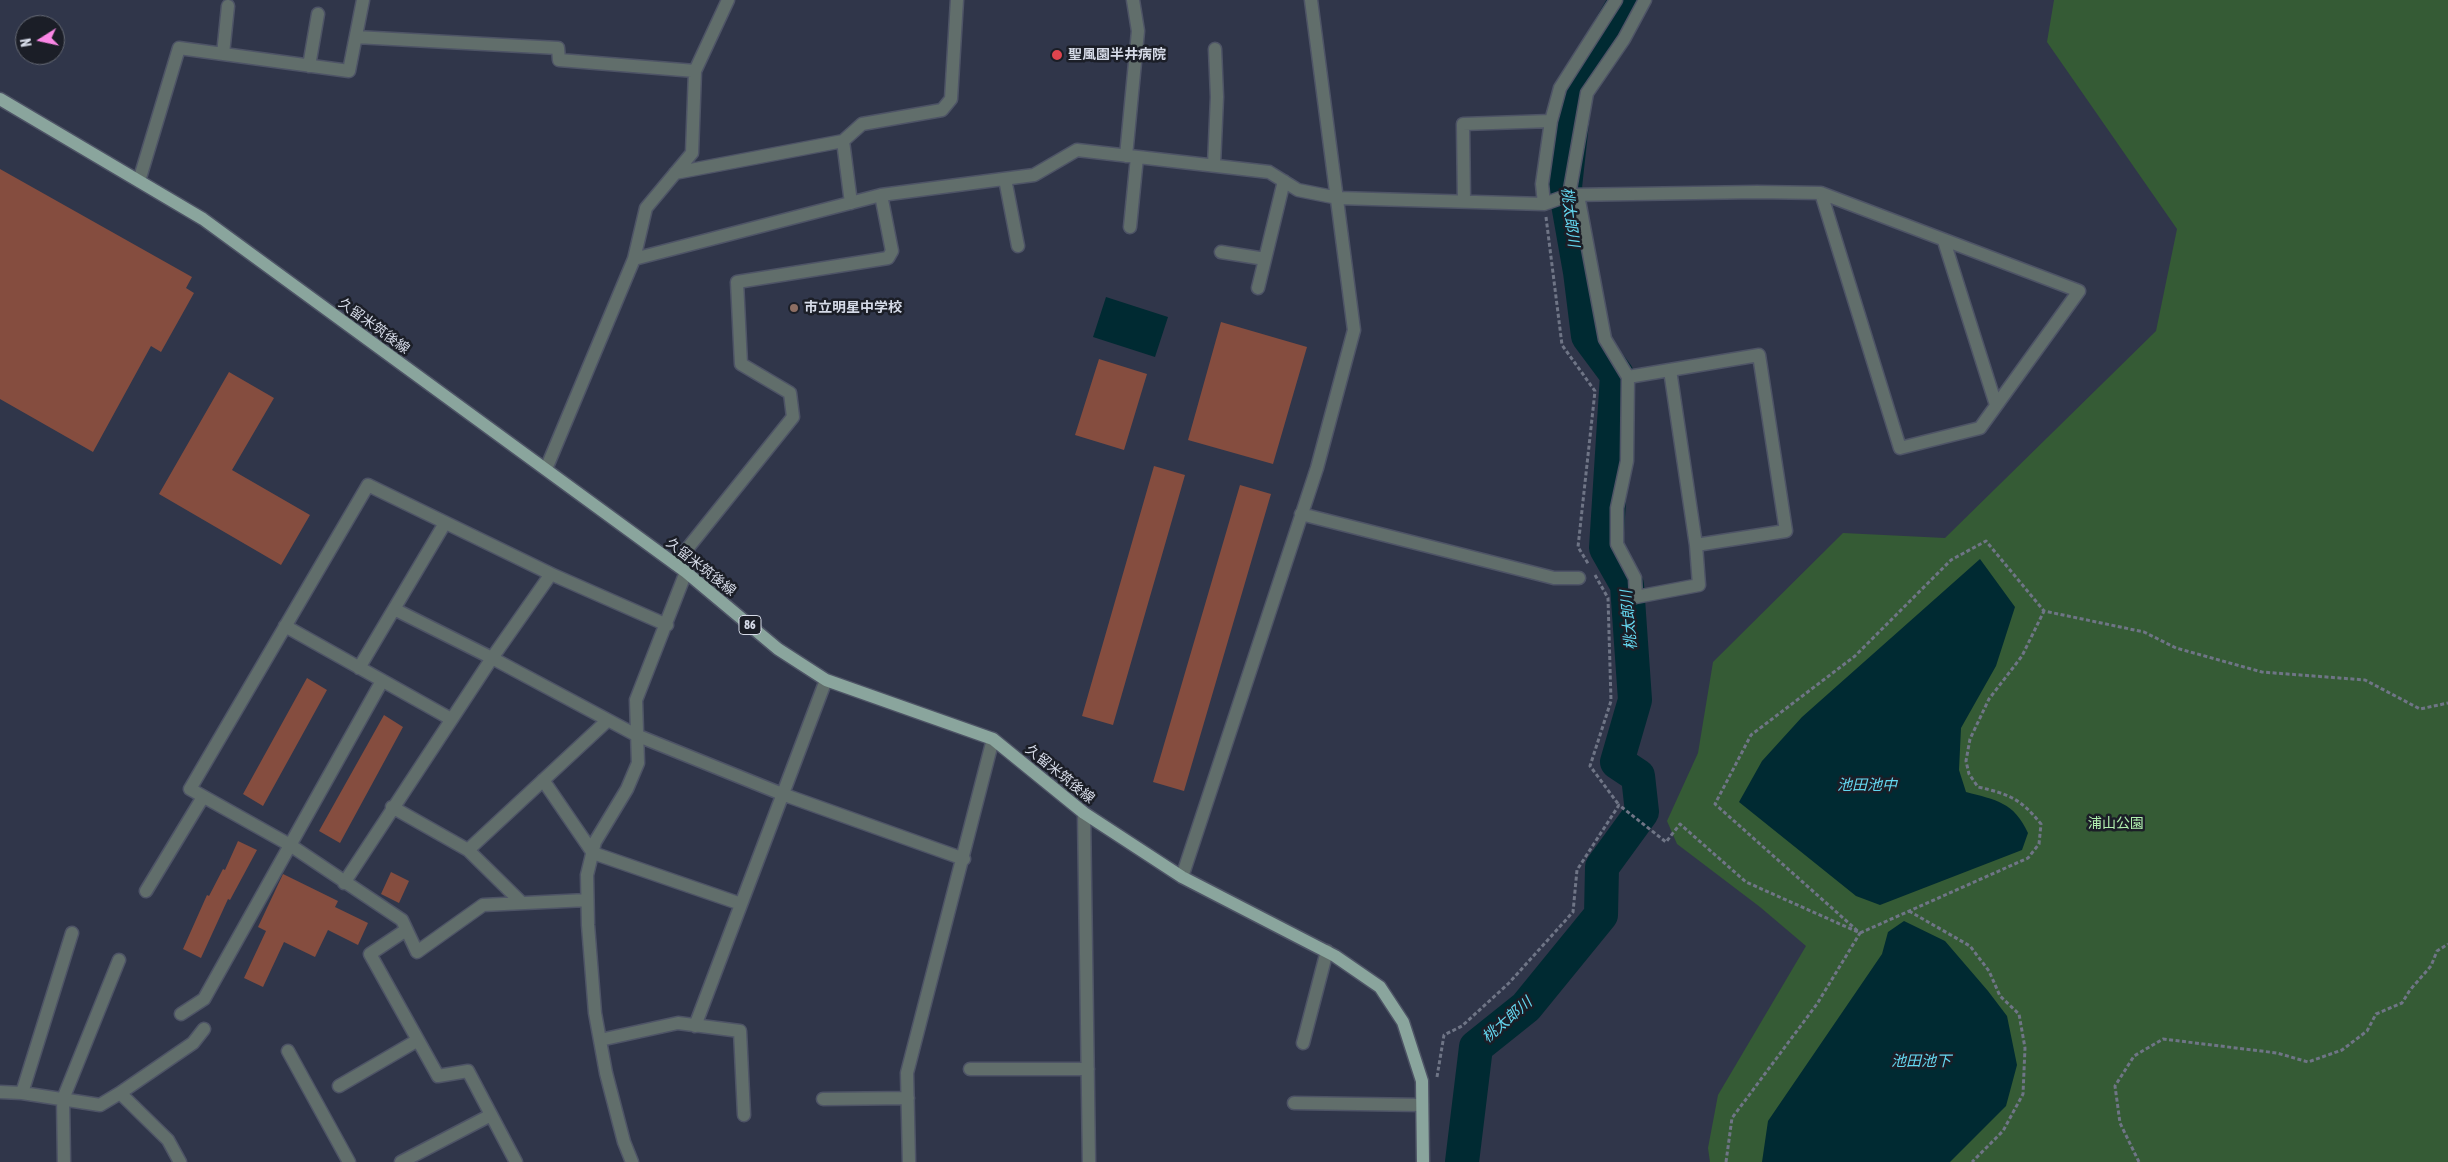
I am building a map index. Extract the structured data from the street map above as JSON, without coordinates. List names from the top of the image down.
{
  "streets": {
    "main road": ["久留米筑後線", "86"]
  },
  "water": ["桃太郎川", "池田池中", "池田池下"],
  "parks": ["浦山公園"],
  "places": ["聖風園半井病院", "市立明星中学校"],
  "north": "left"
}
